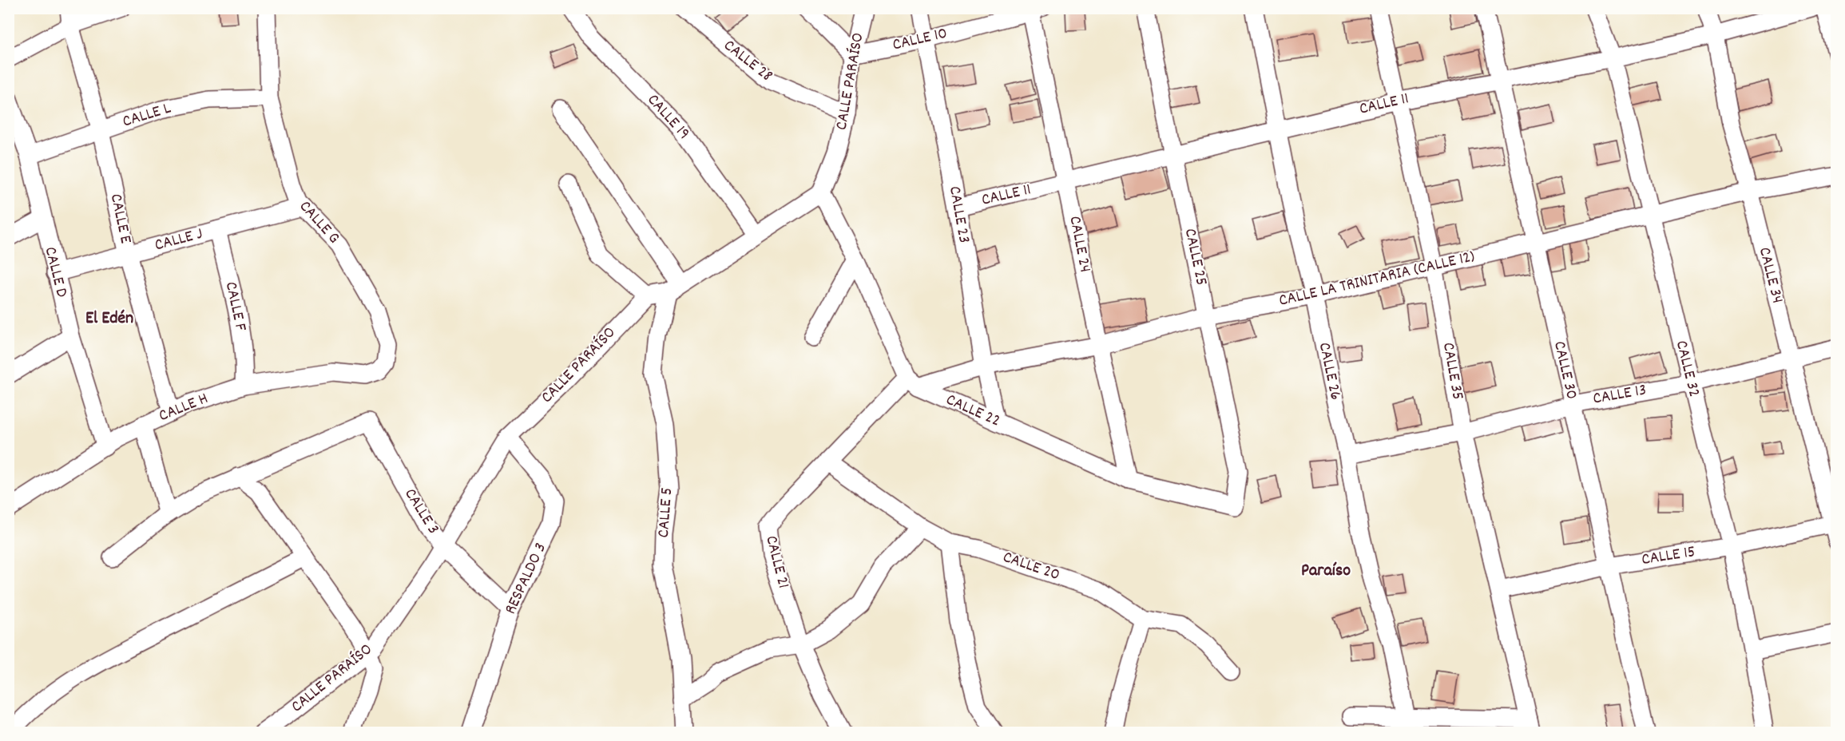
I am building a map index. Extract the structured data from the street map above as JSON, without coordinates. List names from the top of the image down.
{
  "streets": {
    "street": [
      "CALLE 10",
      "CALLE 28",
      "CALLE PARAÍSO",
      "CALLE 11",
      "CALLE L",
      "CALLE 19",
      "CALLE 23",
      "CALLE E",
      "CALLE G",
      "CALLE J",
      "CALLE 24",
      "CALLE 25",
      "CALLE D",
      "CALLE 34",
      "CALLE LA TRINITARIA (CALLE 12)",
      "CALLE F",
      "CALLE 32",
      "CALLE 30",
      "CALLE 26",
      "CALLE 35",
      "CALLE 13",
      "CALLE H",
      "CALLE 22",
      "CALLE 3",
      "CALLE 5",
      "CALLE 15",
      "CALLE 21",
      "CALLE 20",
      "RESPALDO 3"
    ]
  },
  "crossings": [
    ["CALLE 10", "CALLE PARAÍSO"],
    ["CALLE 10", "CALLE 23"],
    ["CALLE 10", "CALLE 24"],
    ["CALLE 28", "CALLE PARAÍSO"],
    ["CALLE PARAÍSO", "CALLE 3"],
    ["CALLE PARAÍSO", "RESPALDO 3"],
    ["CALLE 11", "CALLE 23"],
    ["CALLE 11", "CALLE 24"],
    ["CALLE 11", "CALLE 25"],
    ["CALLE 11", "CALLE 34"],
    ["CALLE 11", "CALLE 32"],
    ["CALLE 11", "CALLE 30"],
    ["CALLE 11", "CALLE 26"],
    ["CALLE 11", "CALLE 35"],
    ["CALLE L", "CALLE E"],
    ["CALLE L", "CALLE G"],
    ["CALLE L", "CALLE D"],
    ["CALLE 23", "CALLE LA TRINITARIA (CALLE 12)"],
    ["CALLE 23", "CALLE 22"],
    ["CALLE E", "CALLE J"],
    ["CALLE E", "CALLE H"],
    ["CALLE G", "CALLE J"],
    ["CALLE G", "CALLE H"],
    ["CALLE J", "CALLE D"],
    ["CALLE J", "CALLE F"],
    ["CALLE 24", "CALLE LA TRINITARIA (CALLE 12)"],
    ["CALLE 24", "CALLE 22"],
    ["CALLE 25", "CALLE LA TRINITARIA (CALLE 12)"],
    ["CALLE 25", "CALLE 22"],
    ["CALLE D", "CALLE H"],
    ["CALLE 34", "CALLE LA TRINITARIA (CALLE 12)"],
    ["CALLE 34", "CALLE 13"],
    ["CALLE 34", "CALLE 15"],
    ["CALLE LA TRINITARIA (CALLE 12)", "CALLE 32"],
    ["CALLE LA TRINITARIA (CALLE 12)", "CALLE 30"],
    ["CALLE LA TRINITARIA (CALLE 12)", "CALLE 26"],
    ["CALLE LA TRINITARIA (CALLE 12)", "CALLE 35"],
    ["CALLE LA TRINITARIA (CALLE 12)", "CALLE 22"],
    ["CALLE LA TRINITARIA (CALLE 12)", "CALLE 21"],
    ["CALLE F", "CALLE H"],
    ["CALLE 32", "CALLE 13"],
    ["CALLE 32", "CALLE 15"],
    ["CALLE 30", "CALLE 13"],
    ["CALLE 30", "CALLE 15"],
    ["CALLE 26", "CALLE 13"],
    ["CALLE 35", "CALLE 13"],
    ["CALLE 35", "CALLE 15"],
    ["CALLE 22", "CALLE 21"],
    ["CALLE 3", "RESPALDO 3"],
    ["CALLE 21", "CALLE 20"]
  ],
  "districts": ["El Edén", "Paraíso"]
}
